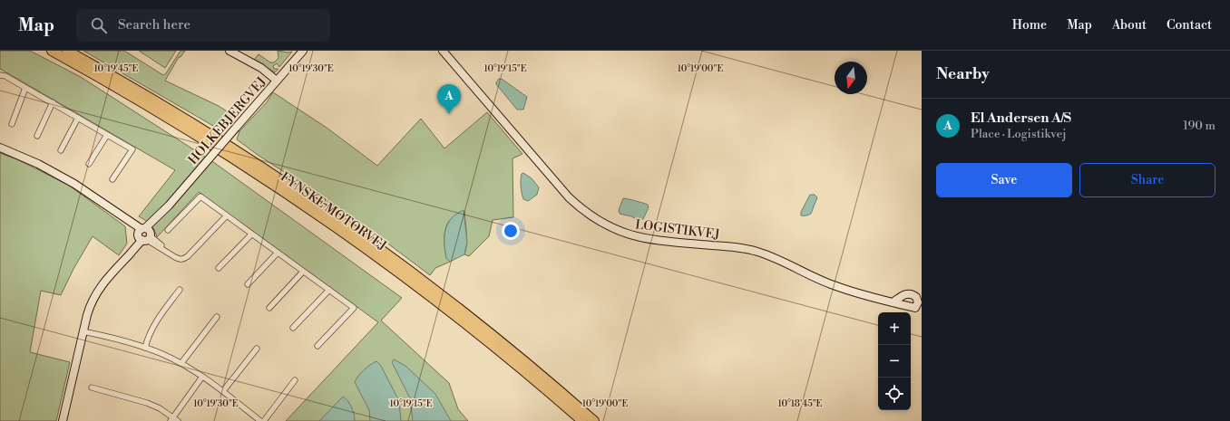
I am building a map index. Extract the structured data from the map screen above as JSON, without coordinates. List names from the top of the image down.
{
  "streets": {
    "highway": ["FYNSKE MOTORVEJ"],
    "street": ["HOLKEBJERGVEJ", "LOGISTIKVEJ"]
  },
  "north": "bottom",
  "page": {
    "header": "Map",
    "search": "Search here",
    "nav": [
      "Home",
      "Map",
      "About",
      "Contact"
    ],
    "heading": "Nearby",
    "pins": "A",
    "list": [
      {
        "mark": "A",
        "name": "El Andersen A/S",
        "note": "Place · Logistikvej",
        "value": "190 m"
      }
    ],
    "buttons": ["Save", "Share"],
    "map_buttons": ["+", "−"]
  },
  "coordinates": [
    "10°19'45\"E",
    "10°19'30\"E",
    "10°19'15\"E",
    "10°19'00\"E",
    "10°18'45\"E"
  ]
}
